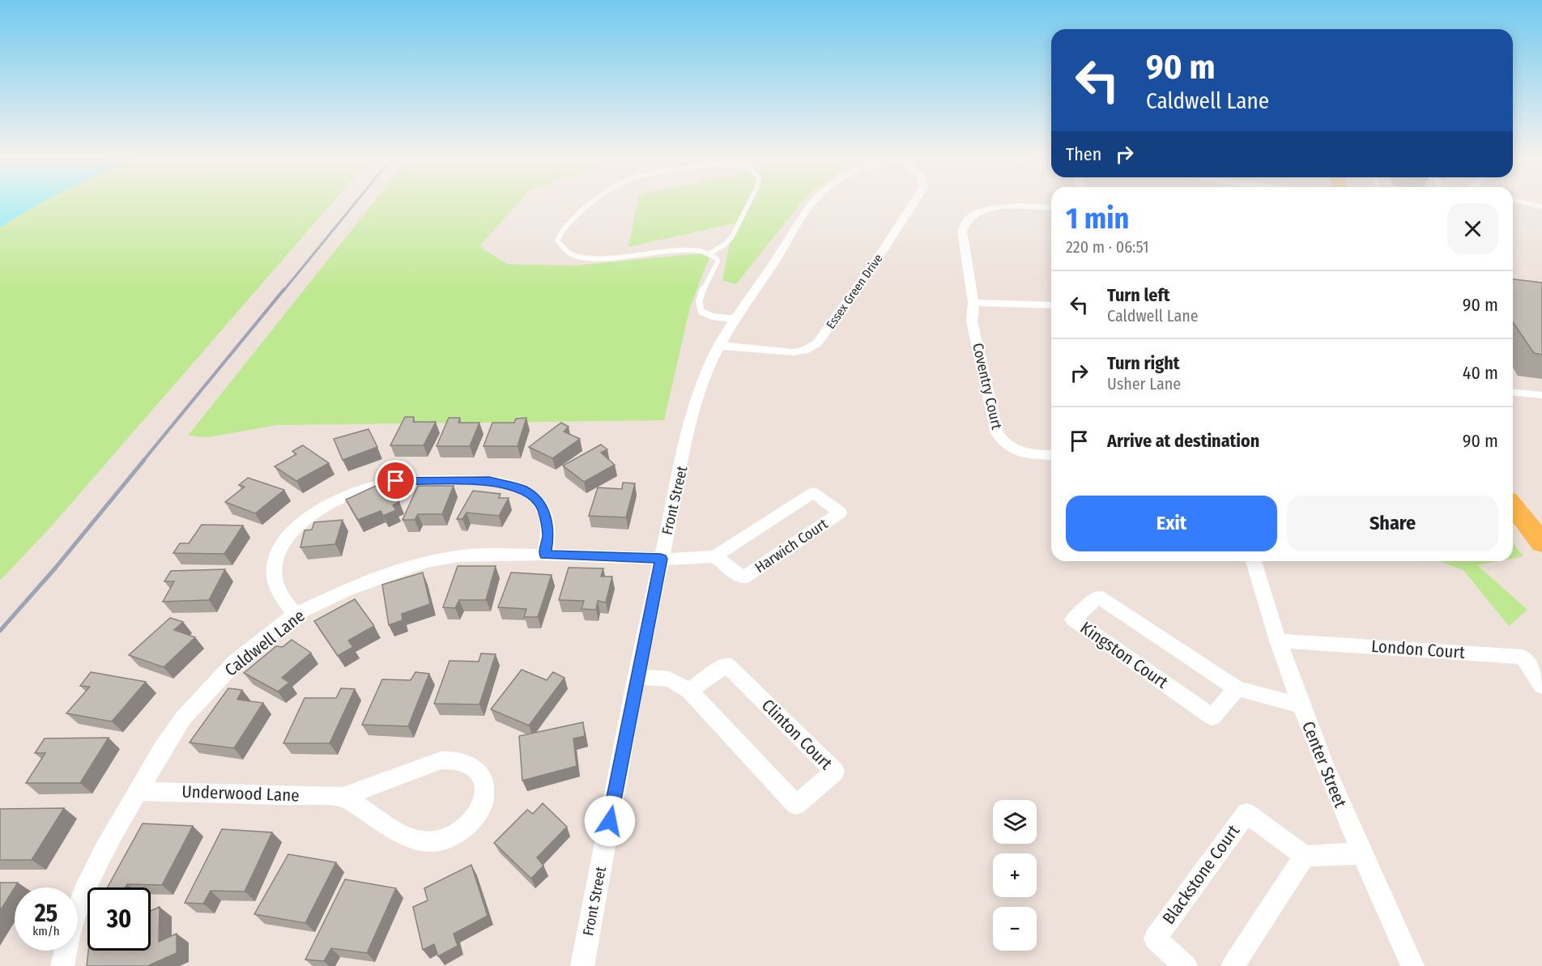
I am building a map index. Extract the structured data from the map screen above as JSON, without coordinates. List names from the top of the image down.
{
  "streets": {
    "street": [
      "Essex Green Drive",
      "Coventry Court",
      "Front Street",
      "Harwich Court",
      "Caldwell Lane",
      "London Court",
      "Kingston Court",
      "Clinton Court",
      "Center Street",
      "Underwood Lane",
      "Blackstone Court"
    ]
  },
  "crossings": [
    ["Essex Green Drive", "Front Street"],
    ["Front Street", "Harwich Court"],
    ["Front Street", "Caldwell Lane"],
    ["Front Street", "Clinton Court"],
    ["Harwich Court", "Caldwell Lane"],
    ["Caldwell Lane", "Underwood Lane"],
    ["London Court", "Center Street"],
    ["Kingston Court", "Center Street"]
  ],
  "page": {
    "turn": ["90 m", "Caldwell Lane"],
    "then": "Then",
    "heading": ["1 min", "220 m · 06:51"],
    "list": [
      {
        "name": "Turn left",
        "note": "Caldwell Lane",
        "value": "90 m"
      },
      {
        "name": "Turn right",
        "note": "Usher Lane",
        "value": "40 m"
      },
      {
        "name": "Arrive at destination",
        "value": "90 m"
      }
    ],
    "buttons": ["Exit", "Share"],
    "map_buttons": ["+", "−"],
    "speed": "25 km/h",
    "limit": "30"
  }
}
